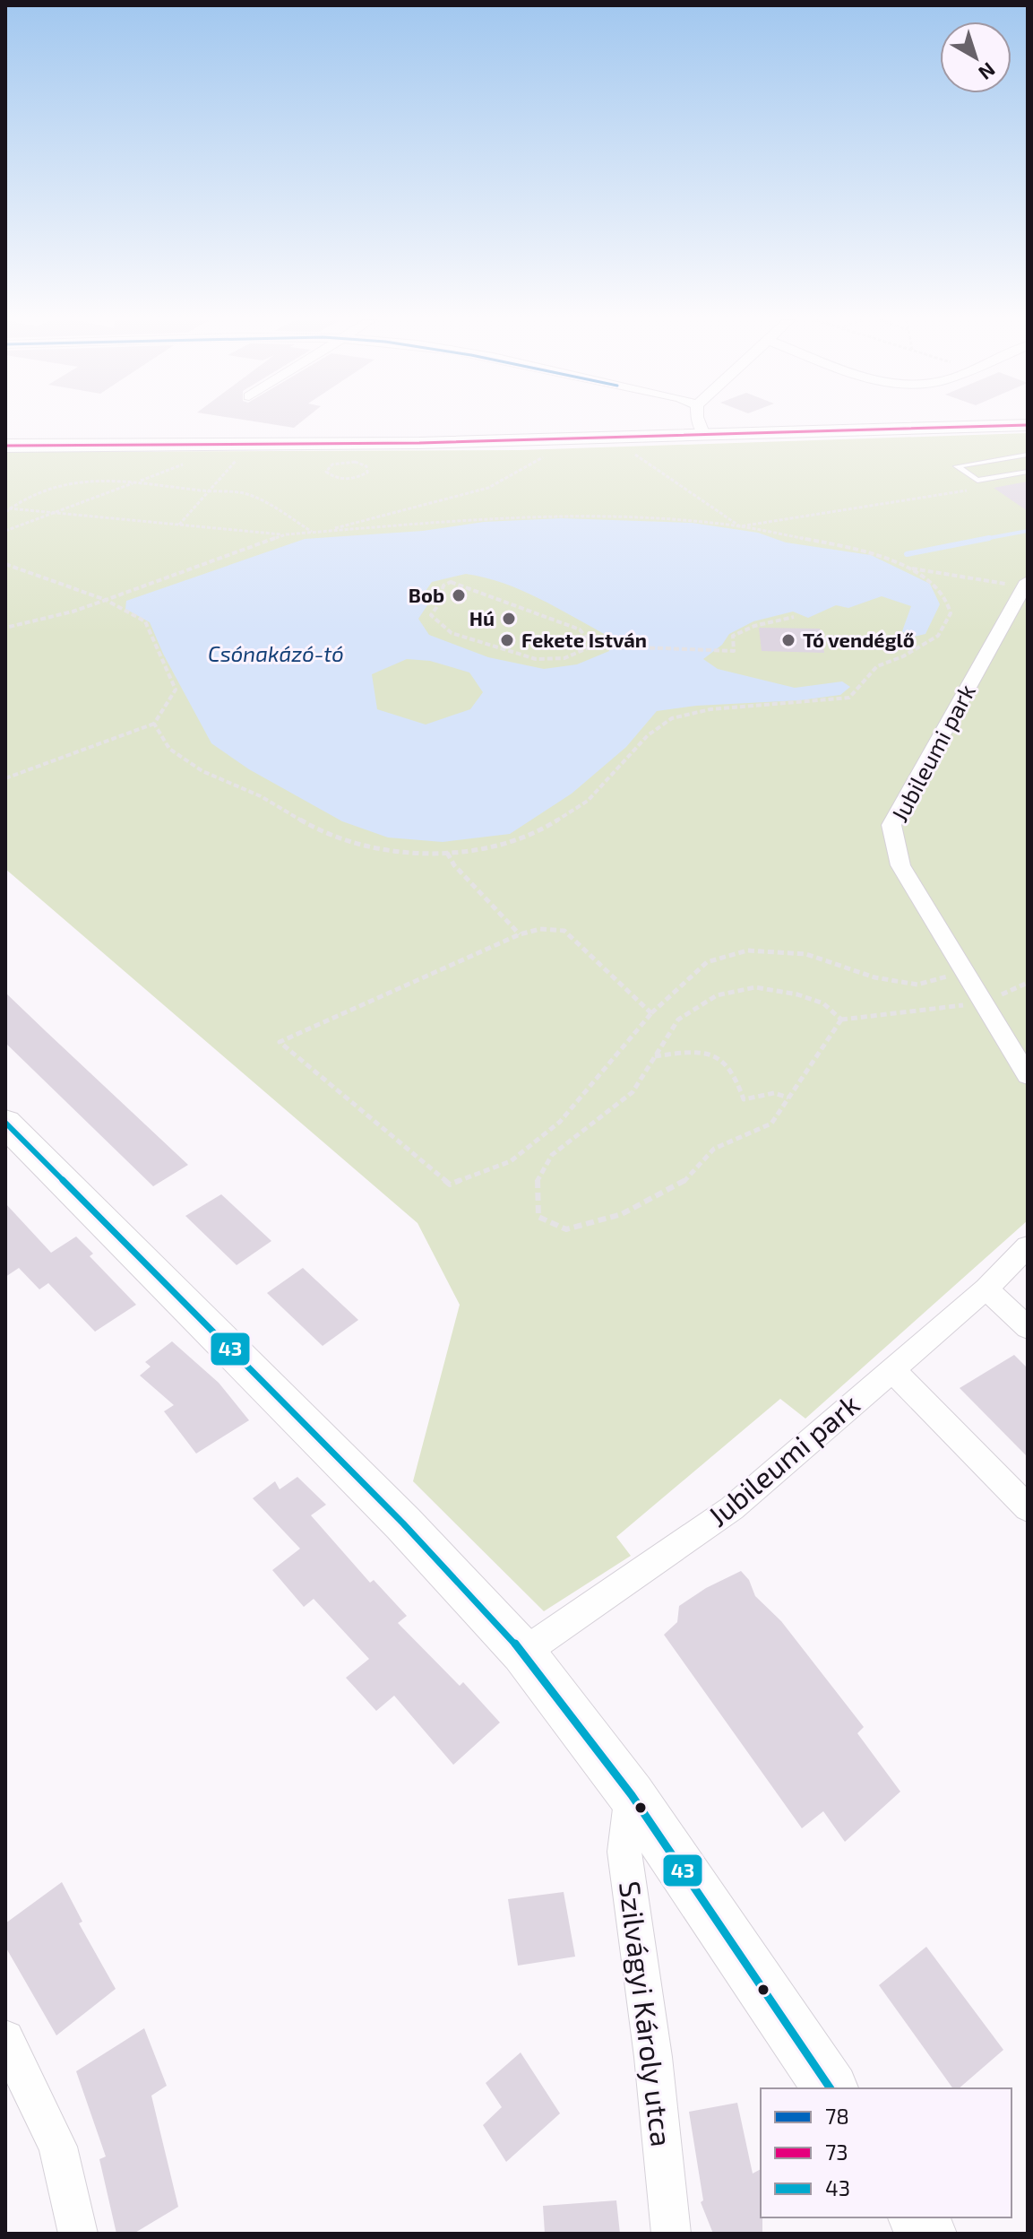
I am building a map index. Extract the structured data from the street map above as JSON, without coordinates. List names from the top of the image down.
{
  "streets": {
    "street": ["Jubileumi park", "Szilvágyi Károly utca"]
  },
  "water": ["Csónakázó-tó"],
  "places": [
    "Bob",
    "Hú",
    "Fekete István",
    "Tó vendéglő"
  ],
  "lines": ["transit line 73", "transit line 43"],
  "legend": ["78", "73", "43"],
  "north": "bottom right"
}
